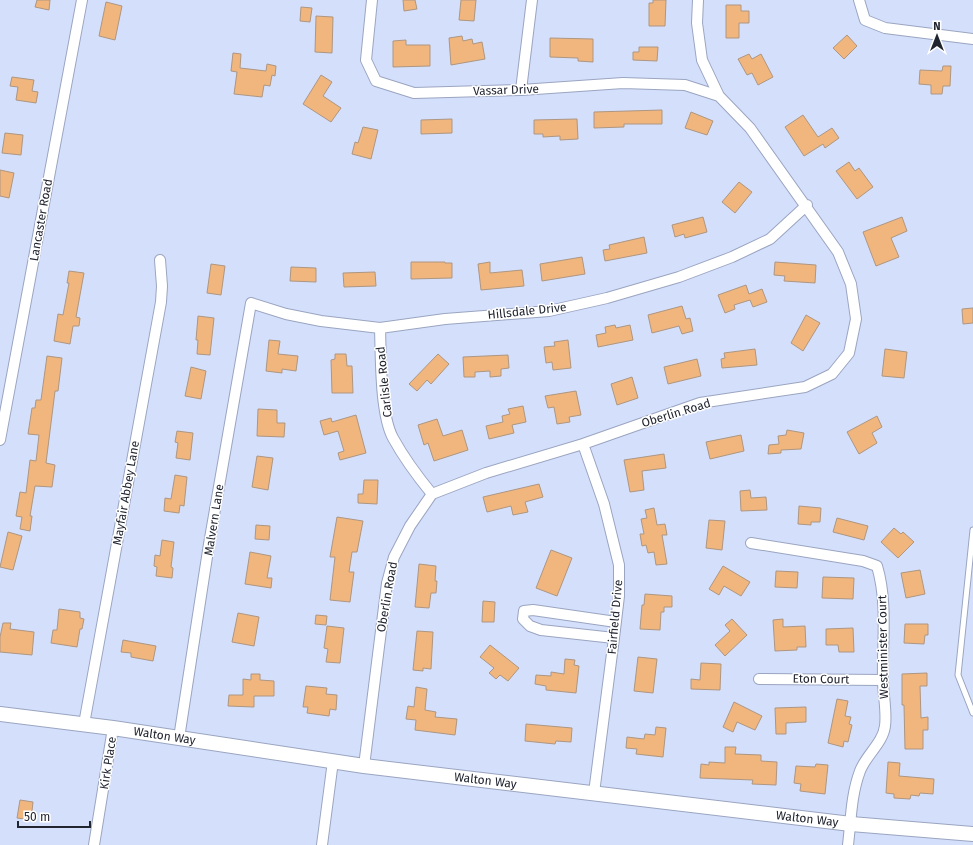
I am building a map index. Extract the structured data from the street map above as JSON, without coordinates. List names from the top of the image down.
{
  "streets": {
    "main road": ["Walton Way"],
    "street": [
      "Vassar Drive",
      "Lancaster Road",
      "Hillsdale Drive",
      "Carlisle Road",
      "Oberlin Road",
      "Mayfair Abbey Lane",
      "Malvern Lane",
      "Fairfield Drive",
      "Westminister Court",
      "Eton Court",
      "Kirk Place"
    ]
  },
  "crossings": [
    ["Vassar Drive", "Oberlin Road"],
    ["Hillsdale Drive", "Carlisle Road"],
    ["Hillsdale Drive", "Oberlin Road"],
    ["Hillsdale Drive", "Malvern Lane"],
    ["Carlisle Road", "Oberlin Road"],
    ["Oberlin Road", "Fairfield Drive"],
    ["Oberlin Road", "Walton Way"],
    ["Mayfair Abbey Lane", "Walton Way"],
    ["Malvern Lane", "Walton Way"],
    ["Fairfield Drive", "Walton Way"],
    ["Westminister Court", "Eton Court"],
    ["Westminister Court", "Walton Way"],
    ["Walton Way", "Kirk Place"]
  ],
  "scale_bar": "50 m",
  "north": "top"
}
